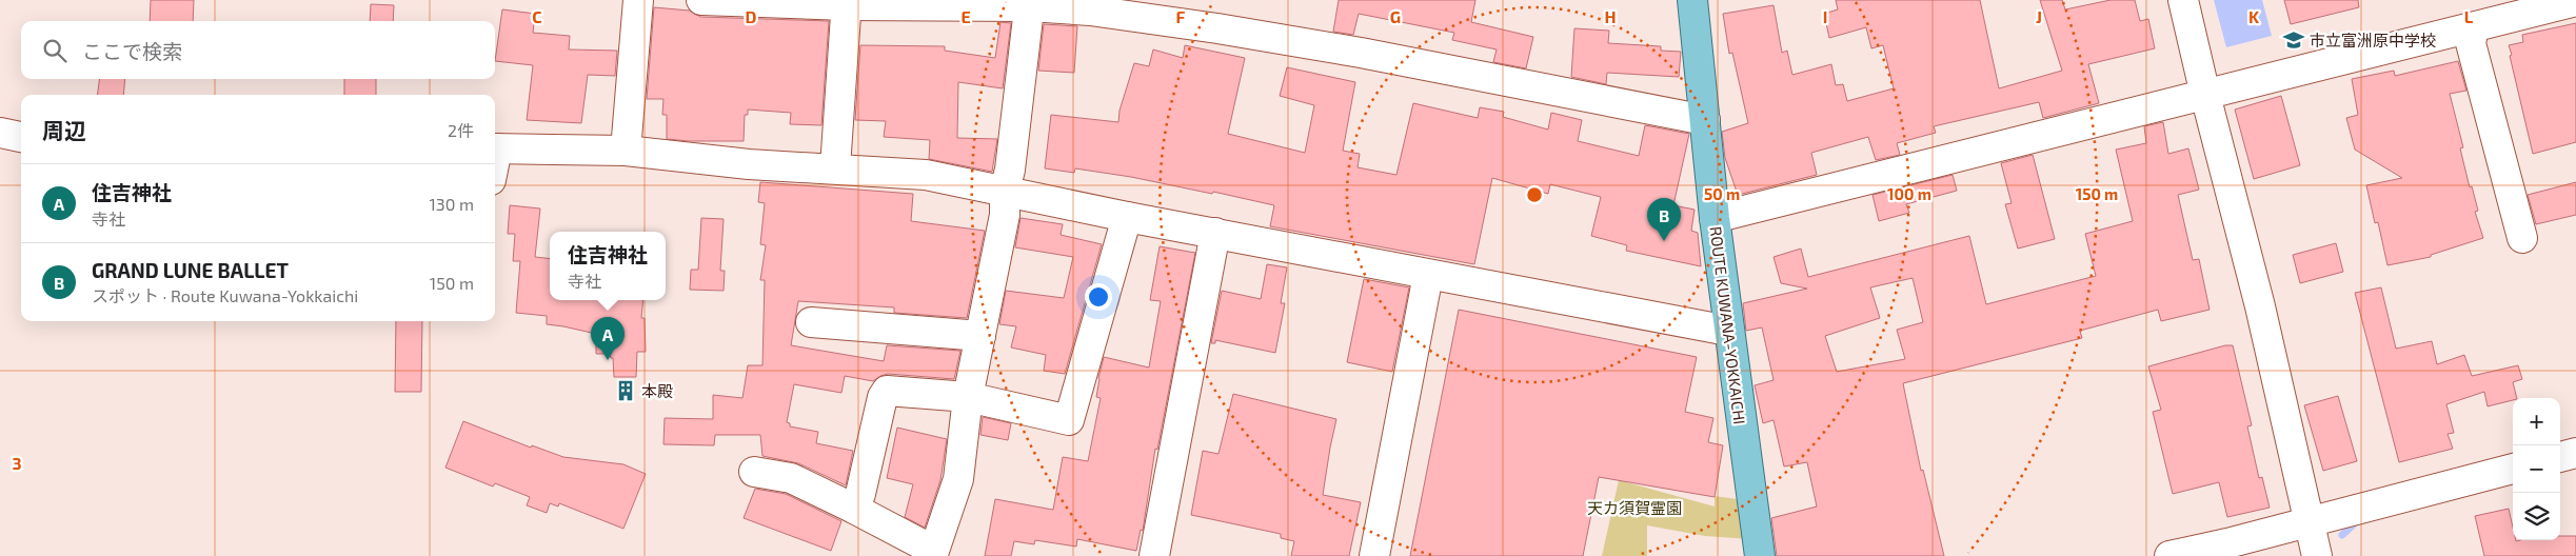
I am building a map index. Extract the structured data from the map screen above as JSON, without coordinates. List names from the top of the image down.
{
  "streets": {
    "main road": ["ROUTE KUWANA-YOKKAICHI"]
  },
  "parks": ["天カ須賀霊園"],
  "places": {
    "school or university": ["市立富洲原中学校"],
    "building": ["本殿"]
  },
  "page": {
    "search": "ここで検索",
    "heading": ["周辺", "2件"],
    "list": [
      {
        "mark": "A",
        "name": "住吉神社",
        "note": "寺社",
        "value": "130 m"
      },
      {
        "mark": "B",
        "name": "GRAND LUNE BALLET",
        "note": "スポット · Route Kuwana-Yokkaichi",
        "value": "150 m"
      }
    ],
    "pins": ["B", "A"],
    "popup": ["住吉神社", "寺社"],
    "map_buttons": ["+", "−"]
  },
  "grid": {
    "columns": [
      "C",
      "D",
      "E",
      "F",
      "G",
      "H",
      "I",
      "J",
      "K",
      "L"
    ],
    "rows": ["3"]
  },
  "rings": ["50 m", "100 m", "150 m"]
}
